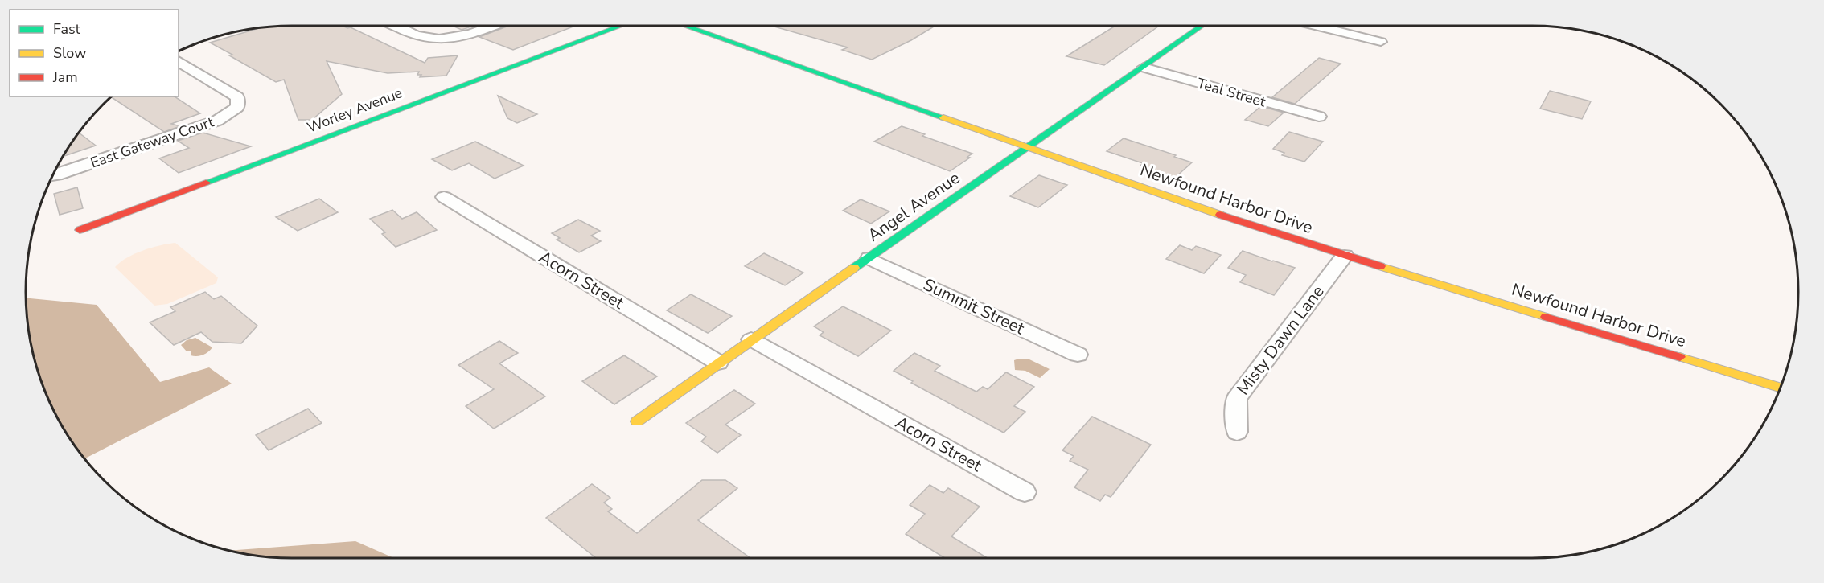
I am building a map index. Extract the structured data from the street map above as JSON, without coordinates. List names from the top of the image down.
{
  "streets": {
    "street": [
      "Teal Street",
      "Worley Avenue",
      "East Gateway Court",
      "Newfound Harbor Drive",
      "Angel Avenue",
      "Acorn Street",
      "Summit Street",
      "Misty Dawn Lane"
    ]
  },
  "crossings": [
    ["Teal Street", "Angel Avenue"],
    ["Newfound Harbor Drive", "Angel Avenue"],
    ["Newfound Harbor Drive", "Misty Dawn Lane"],
    ["Angel Avenue", "Acorn Street"],
    ["Angel Avenue", "Summit Street"]
  ],
  "legend": ["Fast", "Slow", "Jam"]
}
